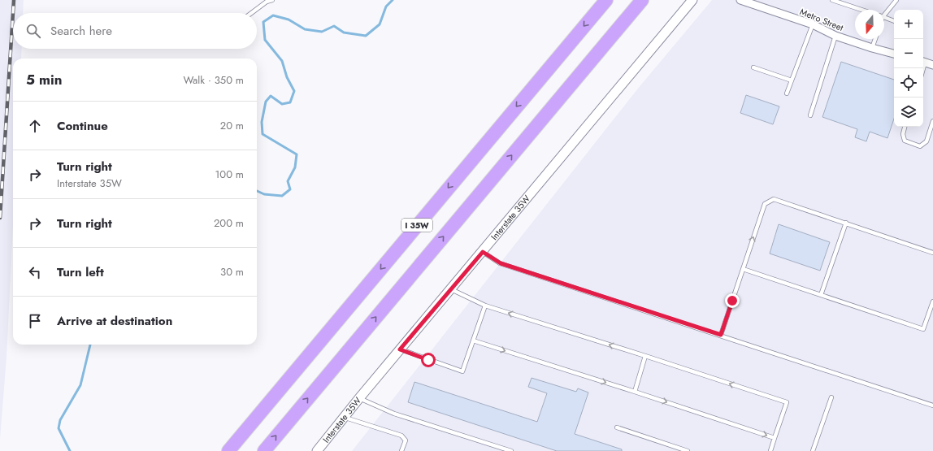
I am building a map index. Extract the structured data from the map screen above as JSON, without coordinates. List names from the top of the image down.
{
  "streets": {
    "highway": ["I 35W"],
    "street": ["Metro Street", "Interstate 35W"]
  },
  "north": "bottom",
  "page": {
    "map_buttons": ["+", "−"],
    "search": "Search here",
    "heading": ["5 min", "Walk · 350 m"],
    "list": [
      ["Continue", "20 m"],
      ["Turn right", "Interstate 35W", "100 m"],
      ["Turn right", "200 m"],
      ["Turn left", "30 m"],
      "Arrive at destination"
    ]
  }
}
